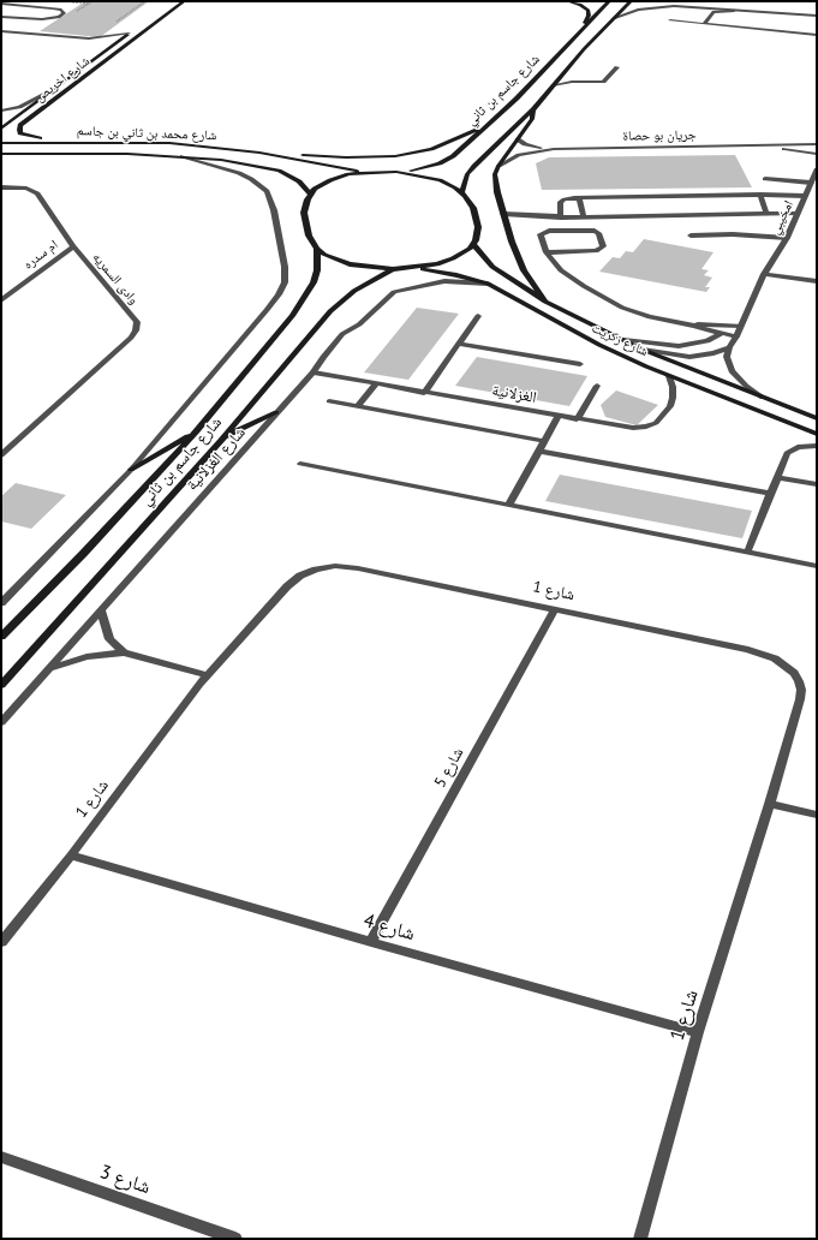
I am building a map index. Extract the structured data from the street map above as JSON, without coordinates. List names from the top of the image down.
{
  "streets": {
    "main road": [
      "شارع اخريص",
      "شارع جاسم بن ثاني",
      "شارع محمد بن ثاني بن جاسم",
      "شارع زكريت"
    ],
    "street": [
      "جريان بو حصاة",
      "امخيبي",
      "ام سدره",
      "وادى السمريه",
      "الغزلانية",
      "شارع الغزلانية",
      "شارع 1",
      "شارع 5",
      "شارع 4",
      "شارع 3"
    ]
  },
  "crossings": [
    ["شارع اخريص", "شارع محمد بن ثاني بن جاسم"],
    ["شارع جاسم بن ثاني", "شارع محمد بن ثاني بن جاسم"],
    ["شارع جاسم بن ثاني", "شارع زكريت"],
    ["شارع محمد بن ثاني بن جاسم", "شارع زكريت"],
    ["ام سدره", "وادى السمريه"],
    ["شارع زكريت", "الغزلانية"],
    ["شارع زكريت", "شارع الغزلانية"],
    ["الغزلانية", "شارع الغزلانية"],
    ["شارع 1", "شارع 5"],
    ["شارع 1", "شارع 4"],
    ["شارع 5", "شارع 4"]
  ]
}
